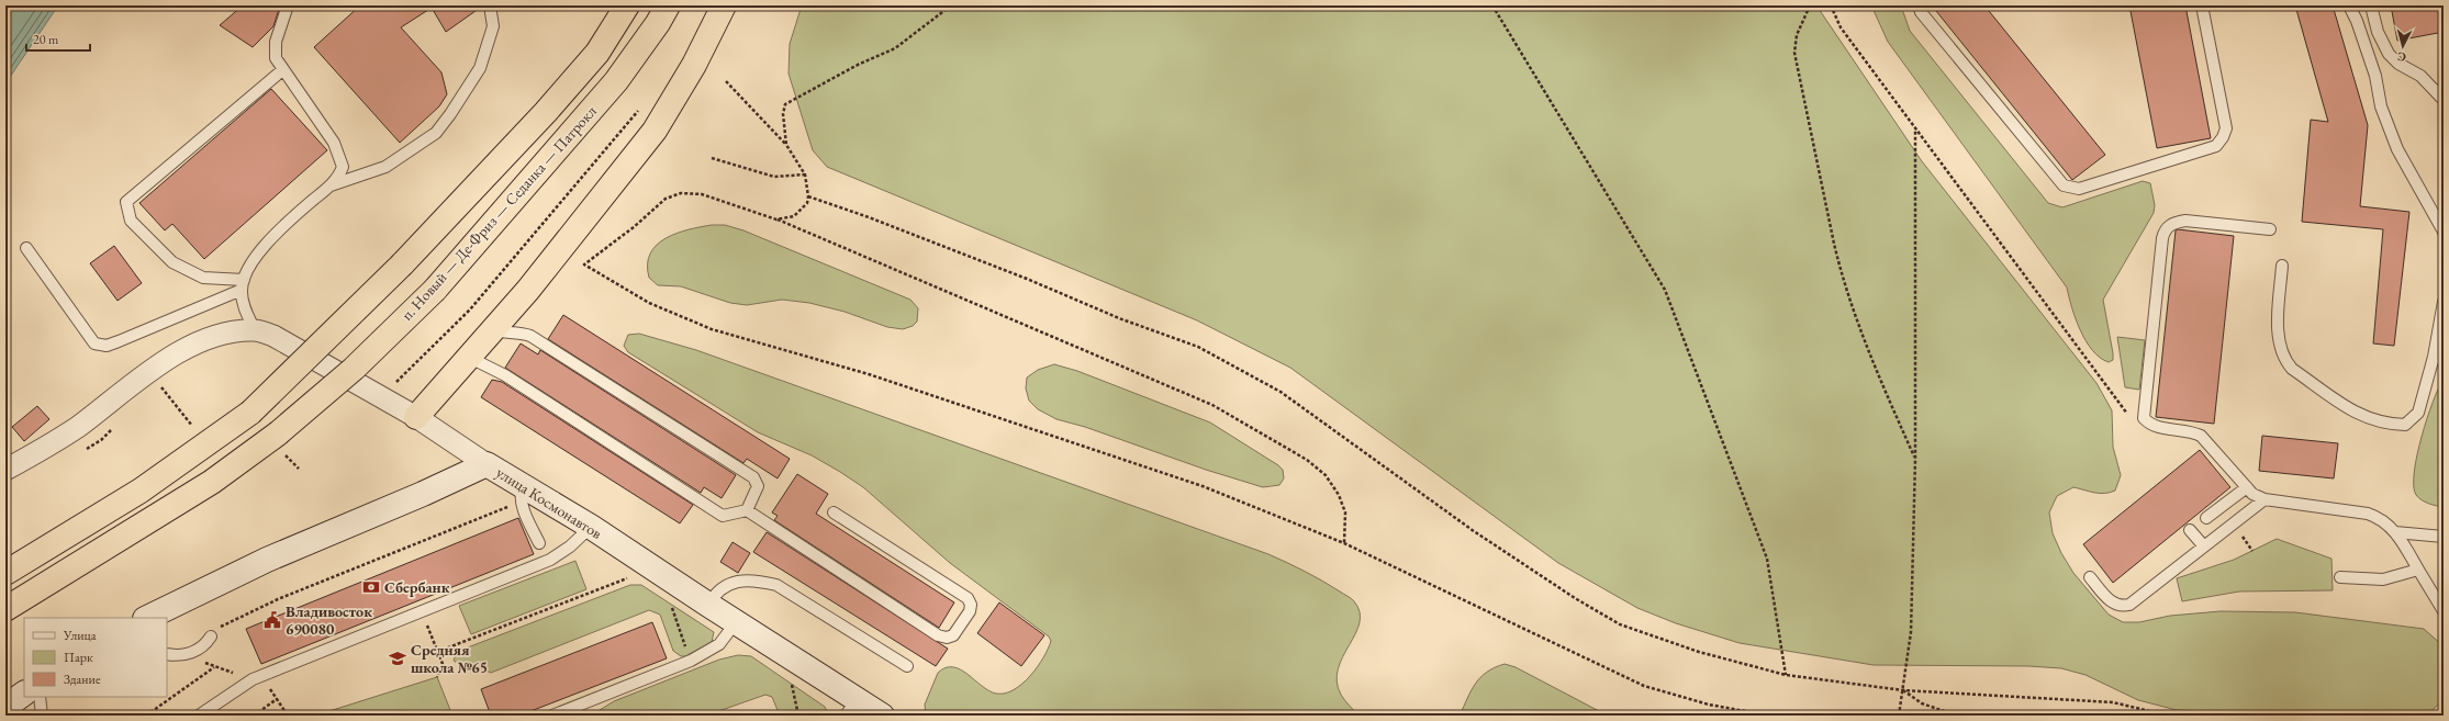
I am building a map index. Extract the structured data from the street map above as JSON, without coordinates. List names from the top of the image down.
{
  "streets": {
    "highway": ["п. Новый — Де-Фриз — Седанка — Патрокл"],
    "main road": ["улица Космонавтов"]
  },
  "places": {
    "bank": ["Сбербанк"],
    "public building": ["Владивосток 690080"],
    "school or university": ["Средняя школа №65"]
  },
  "legend": ["Улица", "Парк", "Здание"],
  "scale_bar": "20 m",
  "north": "bottom"
}
